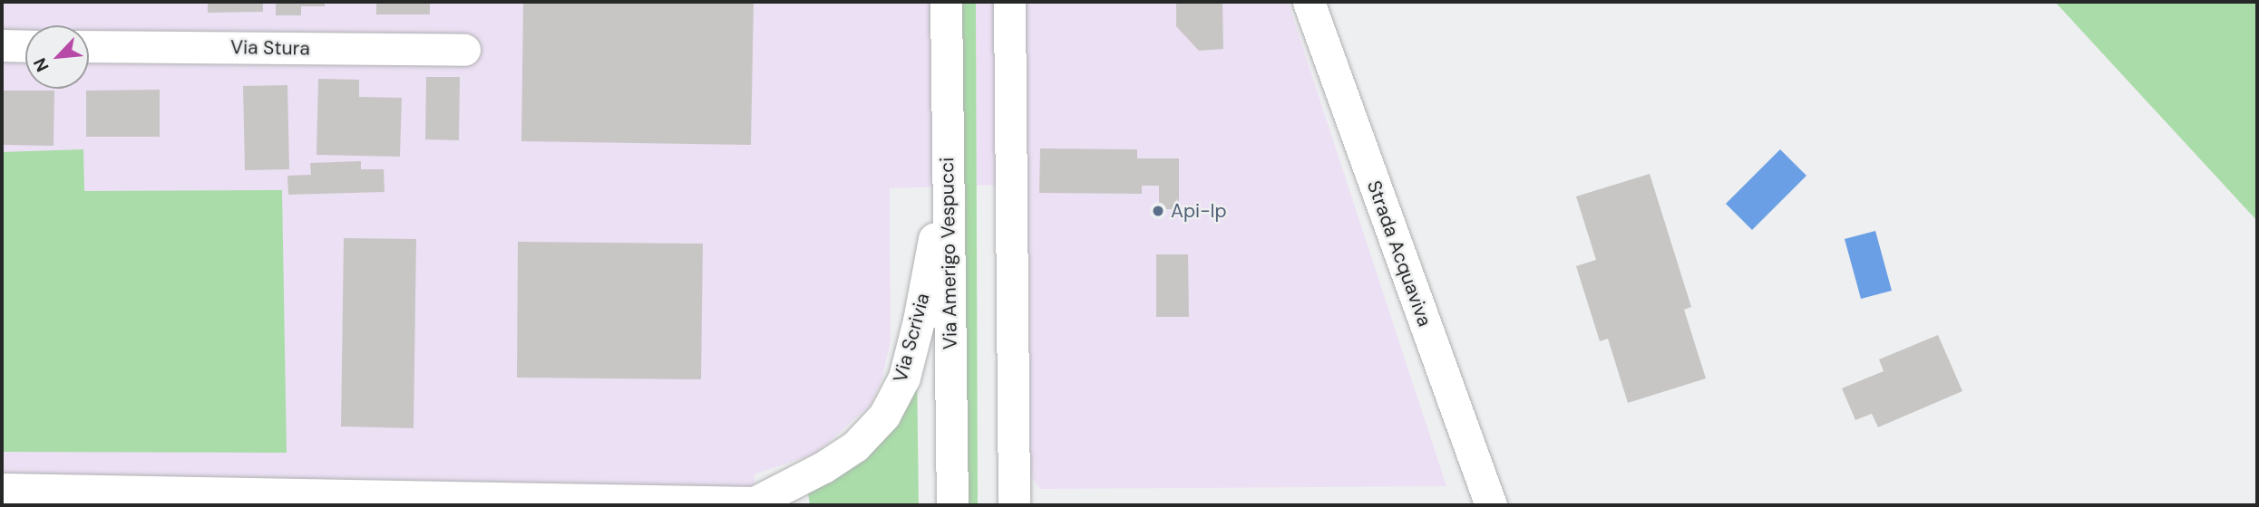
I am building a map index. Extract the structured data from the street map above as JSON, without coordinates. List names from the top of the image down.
{
  "streets": {
    "street": [
      "Via Stura",
      "Via Amerigo Vespucci",
      "Strada Acquaviva",
      "Via Scrivia"
    ]
  },
  "crossings": [
    ["Via Amerigo Vespucci", "Via Scrivia"]
  ],
  "places": ["Api-Ip"],
  "north": "bottom left"
}
